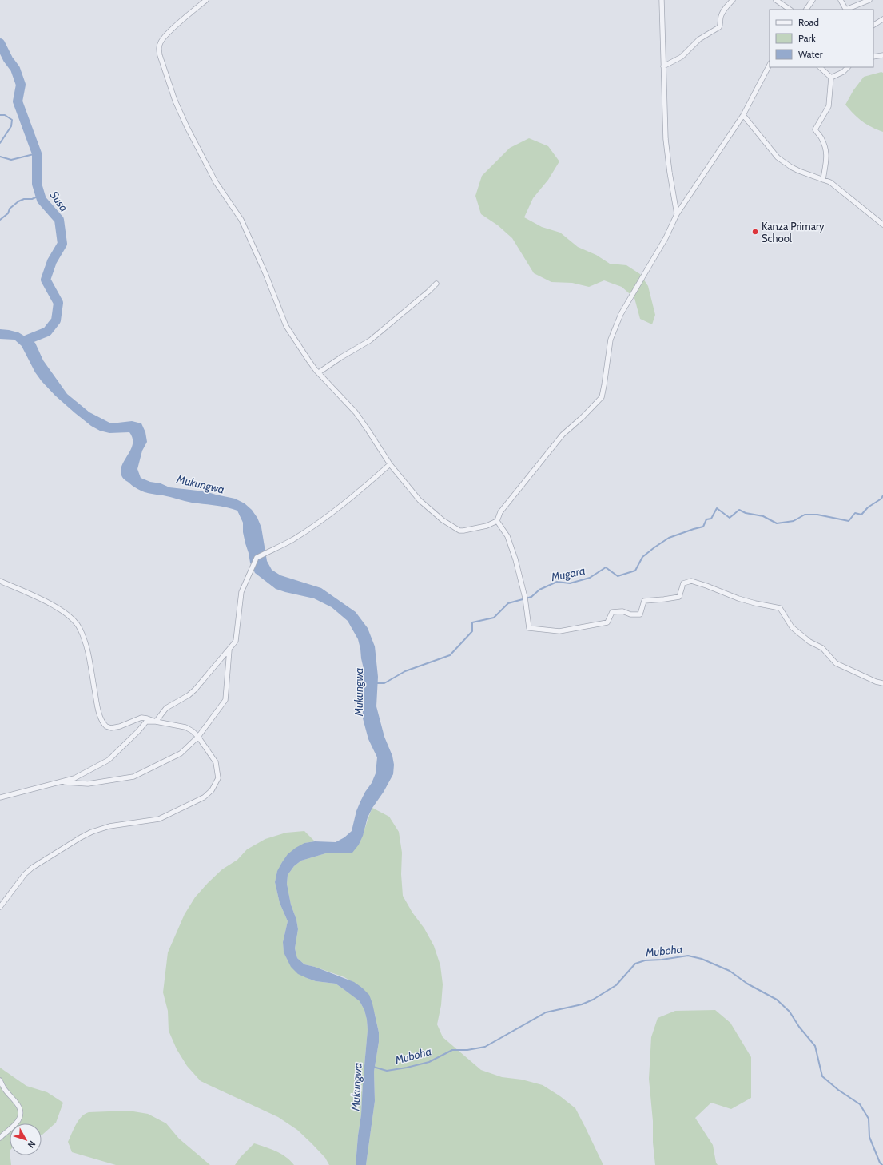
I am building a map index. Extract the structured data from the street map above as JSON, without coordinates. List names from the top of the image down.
{
  "water": [
    "Susa",
    "Mukungwa",
    "Mugara",
    "Muboha"
  ],
  "places": ["Kanza Primary School"],
  "legend": ["Road", "Park", "Water"],
  "north": "bottom right"
}
